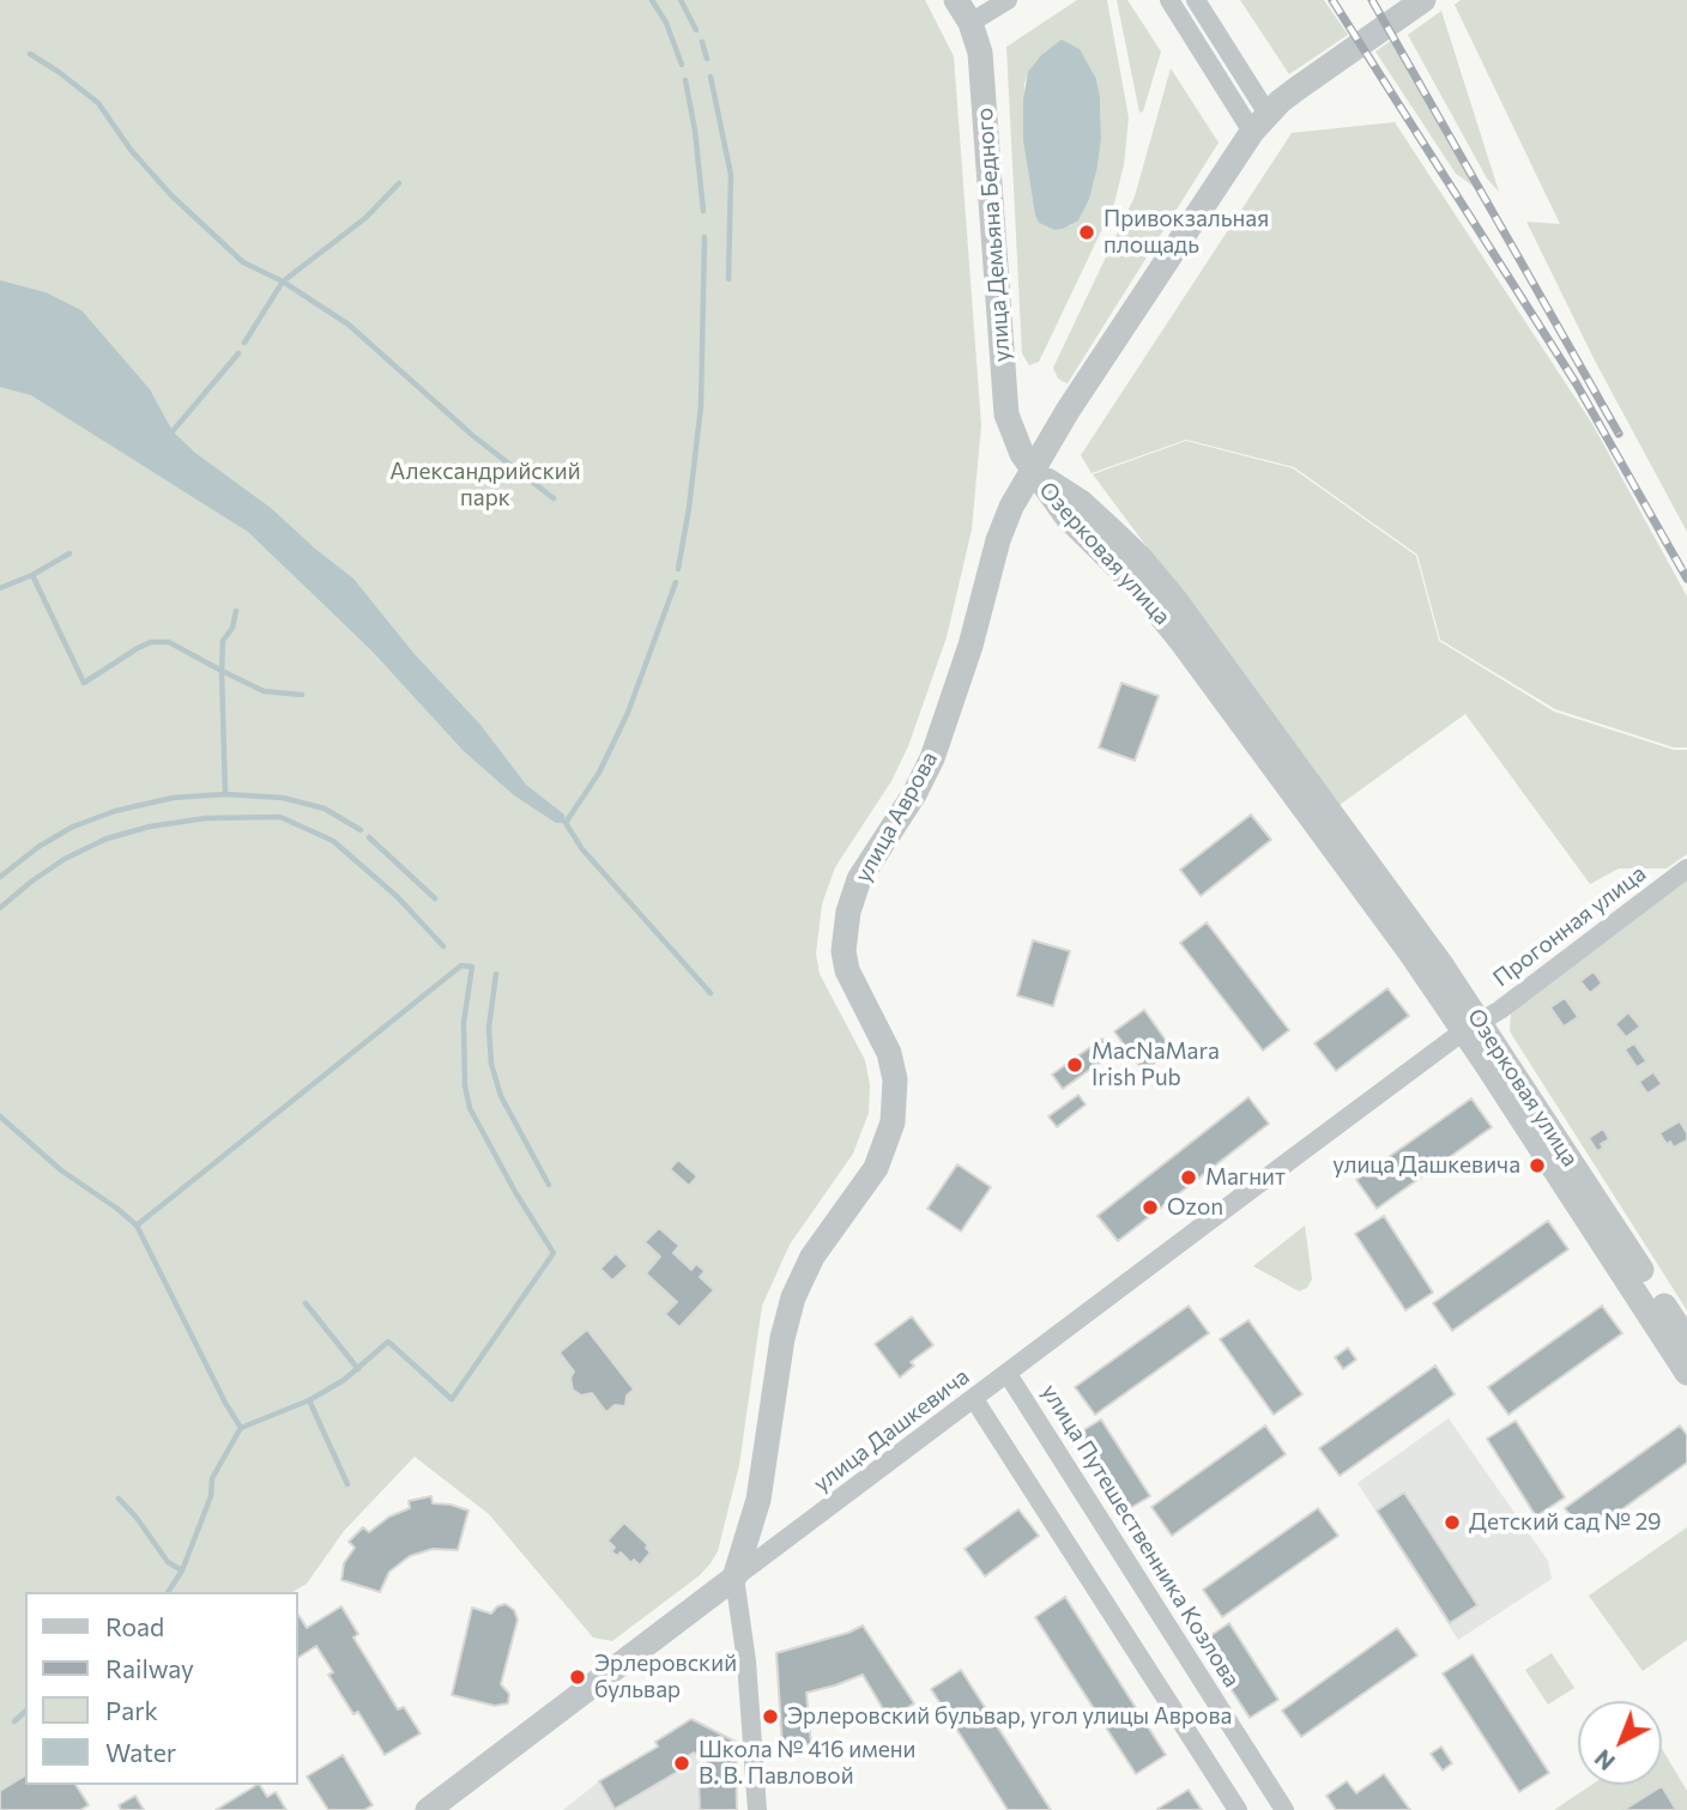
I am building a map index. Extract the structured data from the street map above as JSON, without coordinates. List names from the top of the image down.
{
  "streets": {
    "street": [
      "улица Демьяна Бедного",
      "Озерковая улица",
      "улица Аврова",
      "Прогонная улица",
      "улица Дашкевича",
      "улица Путешественника Козлова"
    ]
  },
  "crossings": [
    ["улица Демьяна Бедного", "Озерковая улица"],
    ["улица Демьяна Бедного", "улица Аврова"],
    ["Озерковая улица", "улица Аврова"],
    ["Озерковая улица", "Прогонная улица"],
    ["Озерковая улица", "улица Дашкевича"],
    ["улица Аврова", "улица Дашкевича"],
    ["Прогонная улица", "улица Дашкевича"],
    ["улица Дашкевича", "улица Путешественника Козлова"]
  ],
  "parks": ["Александрийский парк"],
  "places": [
    "Привокзальная площадь",
    "MacNaMara Irish Pub",
    "улица Дашкевича",
    "Магнит",
    "Ozon",
    "Детский сад № 29",
    "Эрлеровский бульвар",
    "Эрлеровский бульвар, угол улицы Аврова",
    "Школа № 416 имени В. В. Павловой"
  ],
  "legend": [
    "Road",
    "Railway",
    "Park",
    "Water"
  ],
  "north": "bottom left"
}
